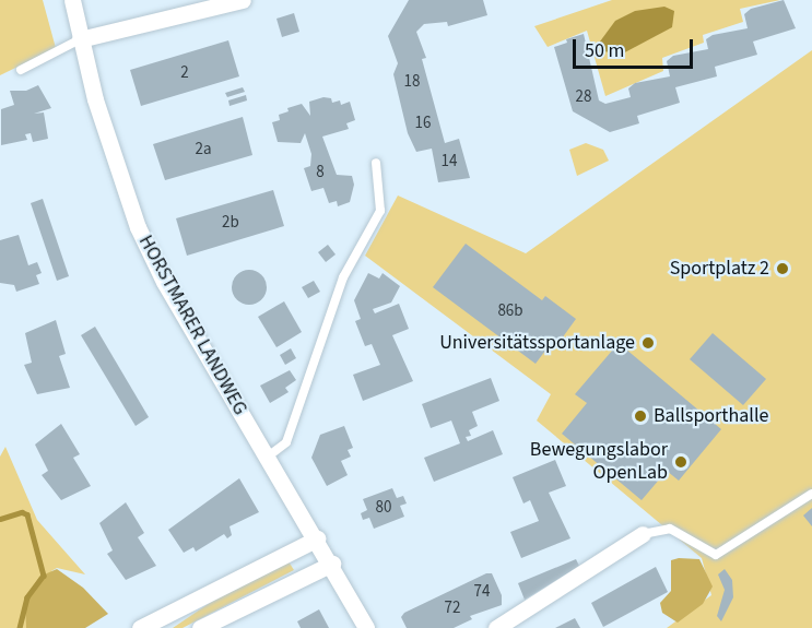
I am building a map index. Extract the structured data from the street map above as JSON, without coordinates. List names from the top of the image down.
{
  "streets": {
    "street": ["HORSTMARER LANDWEG"]
  },
  "places": [
    "Sportplatz 2",
    "Universitätssportanlage",
    "Ballsporthalle",
    "Bewegungslabor OpenLab"
  ],
  "house_numbers": [
    "2",
    "18",
    "28",
    "16",
    "2a",
    "14",
    "8",
    "2b",
    "86b",
    "80",
    "74",
    "72"
  ],
  "scale_bar": "50 m"
}
